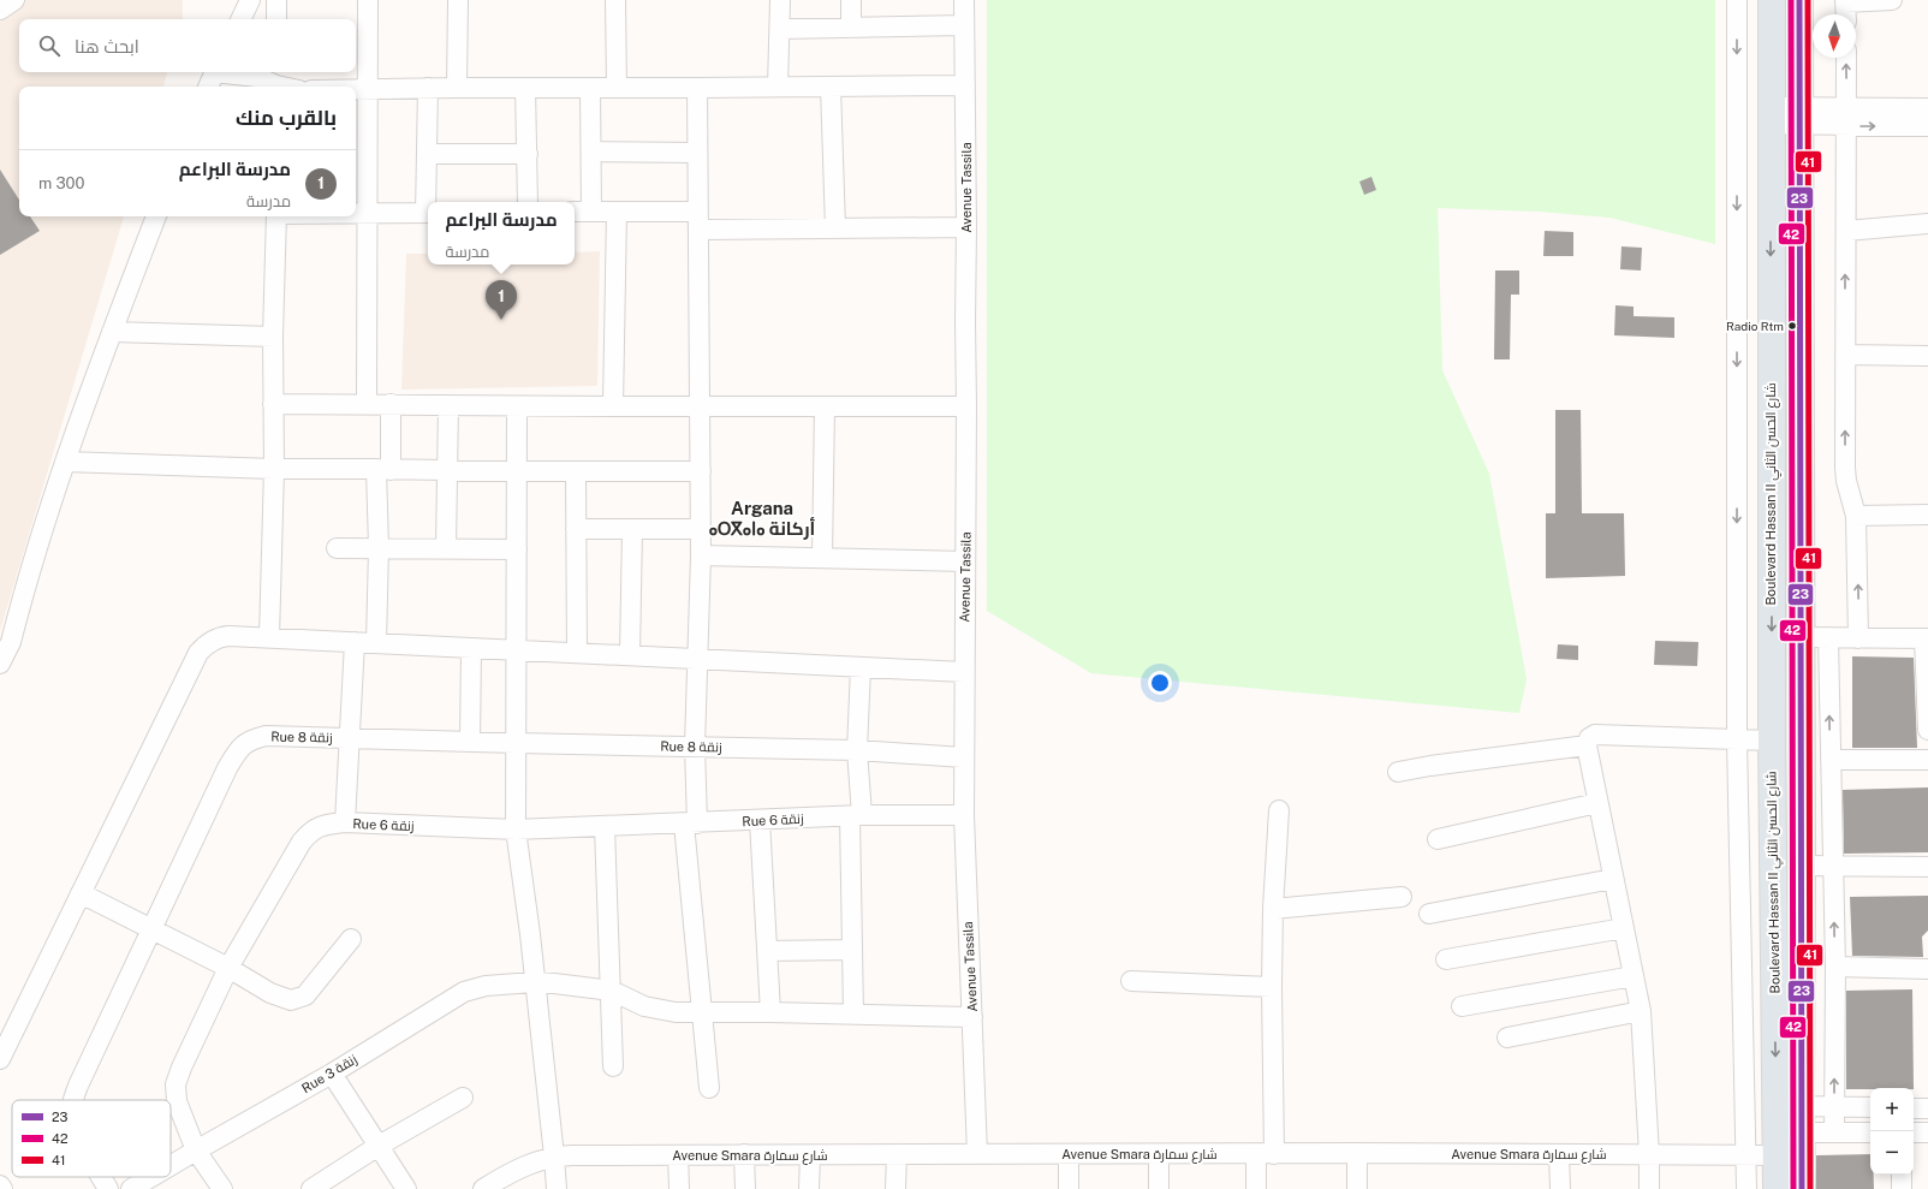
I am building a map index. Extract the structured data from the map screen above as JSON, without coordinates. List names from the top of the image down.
{
  "streets": {
    "main road": ["Boulevard Hassan II شارع الحسن الثاني"],
    "street": [
      "Avenue Tassila",
      "Rue 8 زنقة",
      "Rue 6 زنقة",
      "Rue 3 زنقة",
      "Avenue Smara شارع سمارة"
    ]
  },
  "crossings": [
    ["Avenue Tassila", "Rue 8 زنقة"],
    ["Avenue Tassila", "Rue 6 زنقة"],
    ["Avenue Tassila", "Rue 3 زنقة"],
    ["Avenue Tassila", "Avenue Smara شارع سمارة"],
    ["Boulevard Hassan II شارع الحسن الثاني", "Avenue Smara شارع سمارة"],
    ["Rue 6 زنقة", "Rue 3 زنقة"]
  ],
  "districts": ["Argana ⴰⵔⴳⴰⵏⴰ أركانة"],
  "places": ["Radio Rtm"],
  "lines": ["transit line 23", "transit line 42", "transit line 41"],
  "legend": ["23", "42", "41"],
  "north": "bottom",
  "page": {
    "search": "ابحث هنا",
    "heading": "بالقرب منك",
    "list": [
      {
        "mark": "1",
        "name": "مدرسة البراعم",
        "note": "مدرسة",
        "value": "300 m"
      }
    ],
    "popup": ["مدرسة البراعم", "مدرسة"],
    "pins": "1",
    "map_buttons": ["+", "−"]
  }
}
